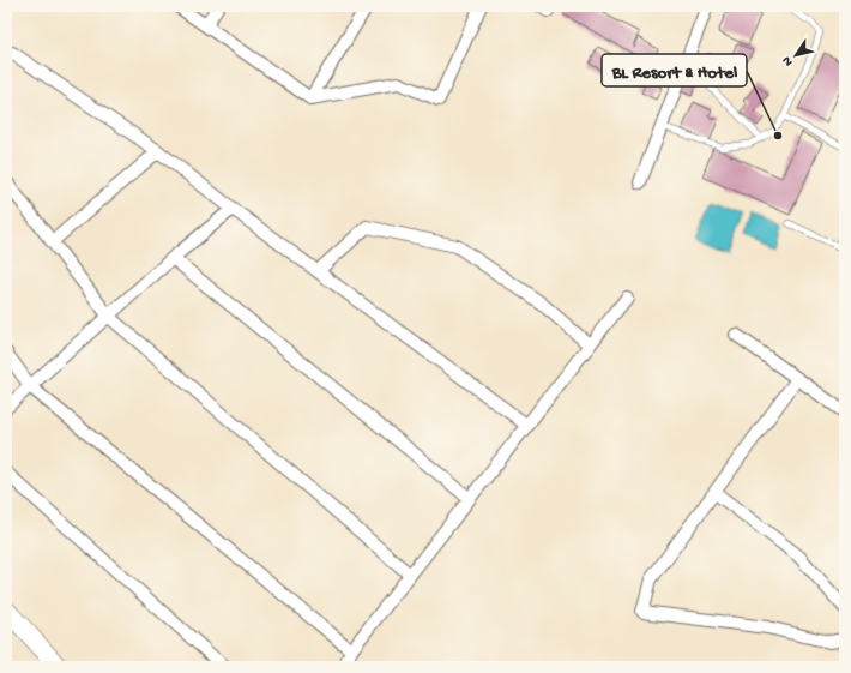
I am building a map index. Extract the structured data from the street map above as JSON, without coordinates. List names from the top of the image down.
{
  "places": ["BL Resort & Hotel"],
  "north": "bottom left"
}
